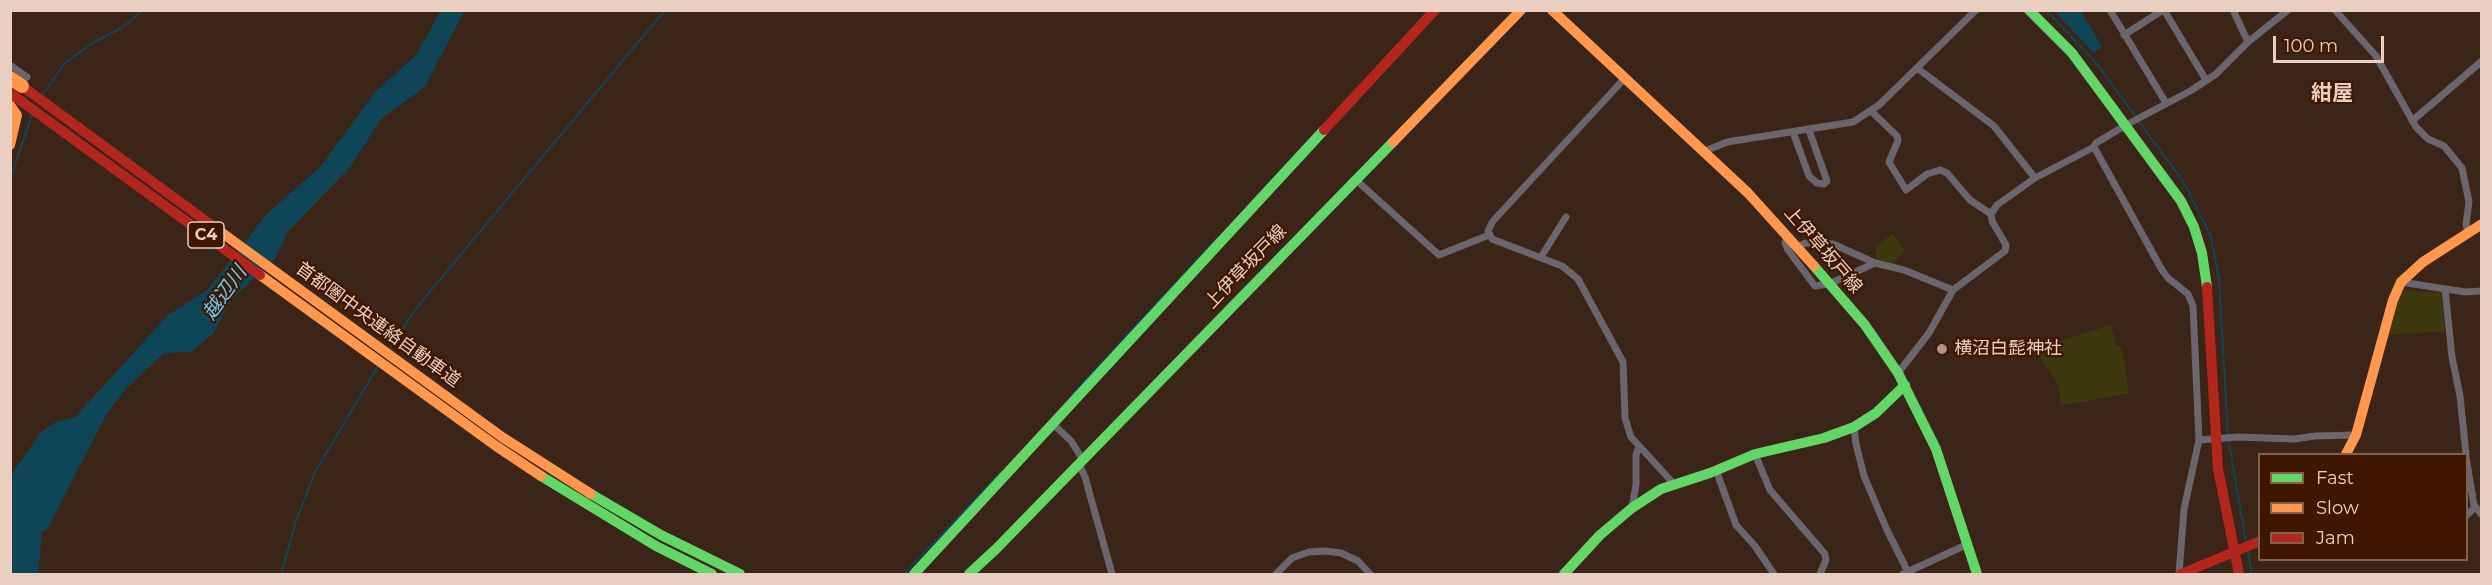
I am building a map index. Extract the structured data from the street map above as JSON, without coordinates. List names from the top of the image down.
{
  "streets": {
    "main road": ["C4", "上伊草坂戸線", "首都圏中央連絡自動車道"]
  },
  "districts": ["紺屋"],
  "water": ["越辺川"],
  "places": ["横沼白髭神社"],
  "legend": ["Fast", "Slow", "Jam"],
  "scale_bar": "100 m"
}
